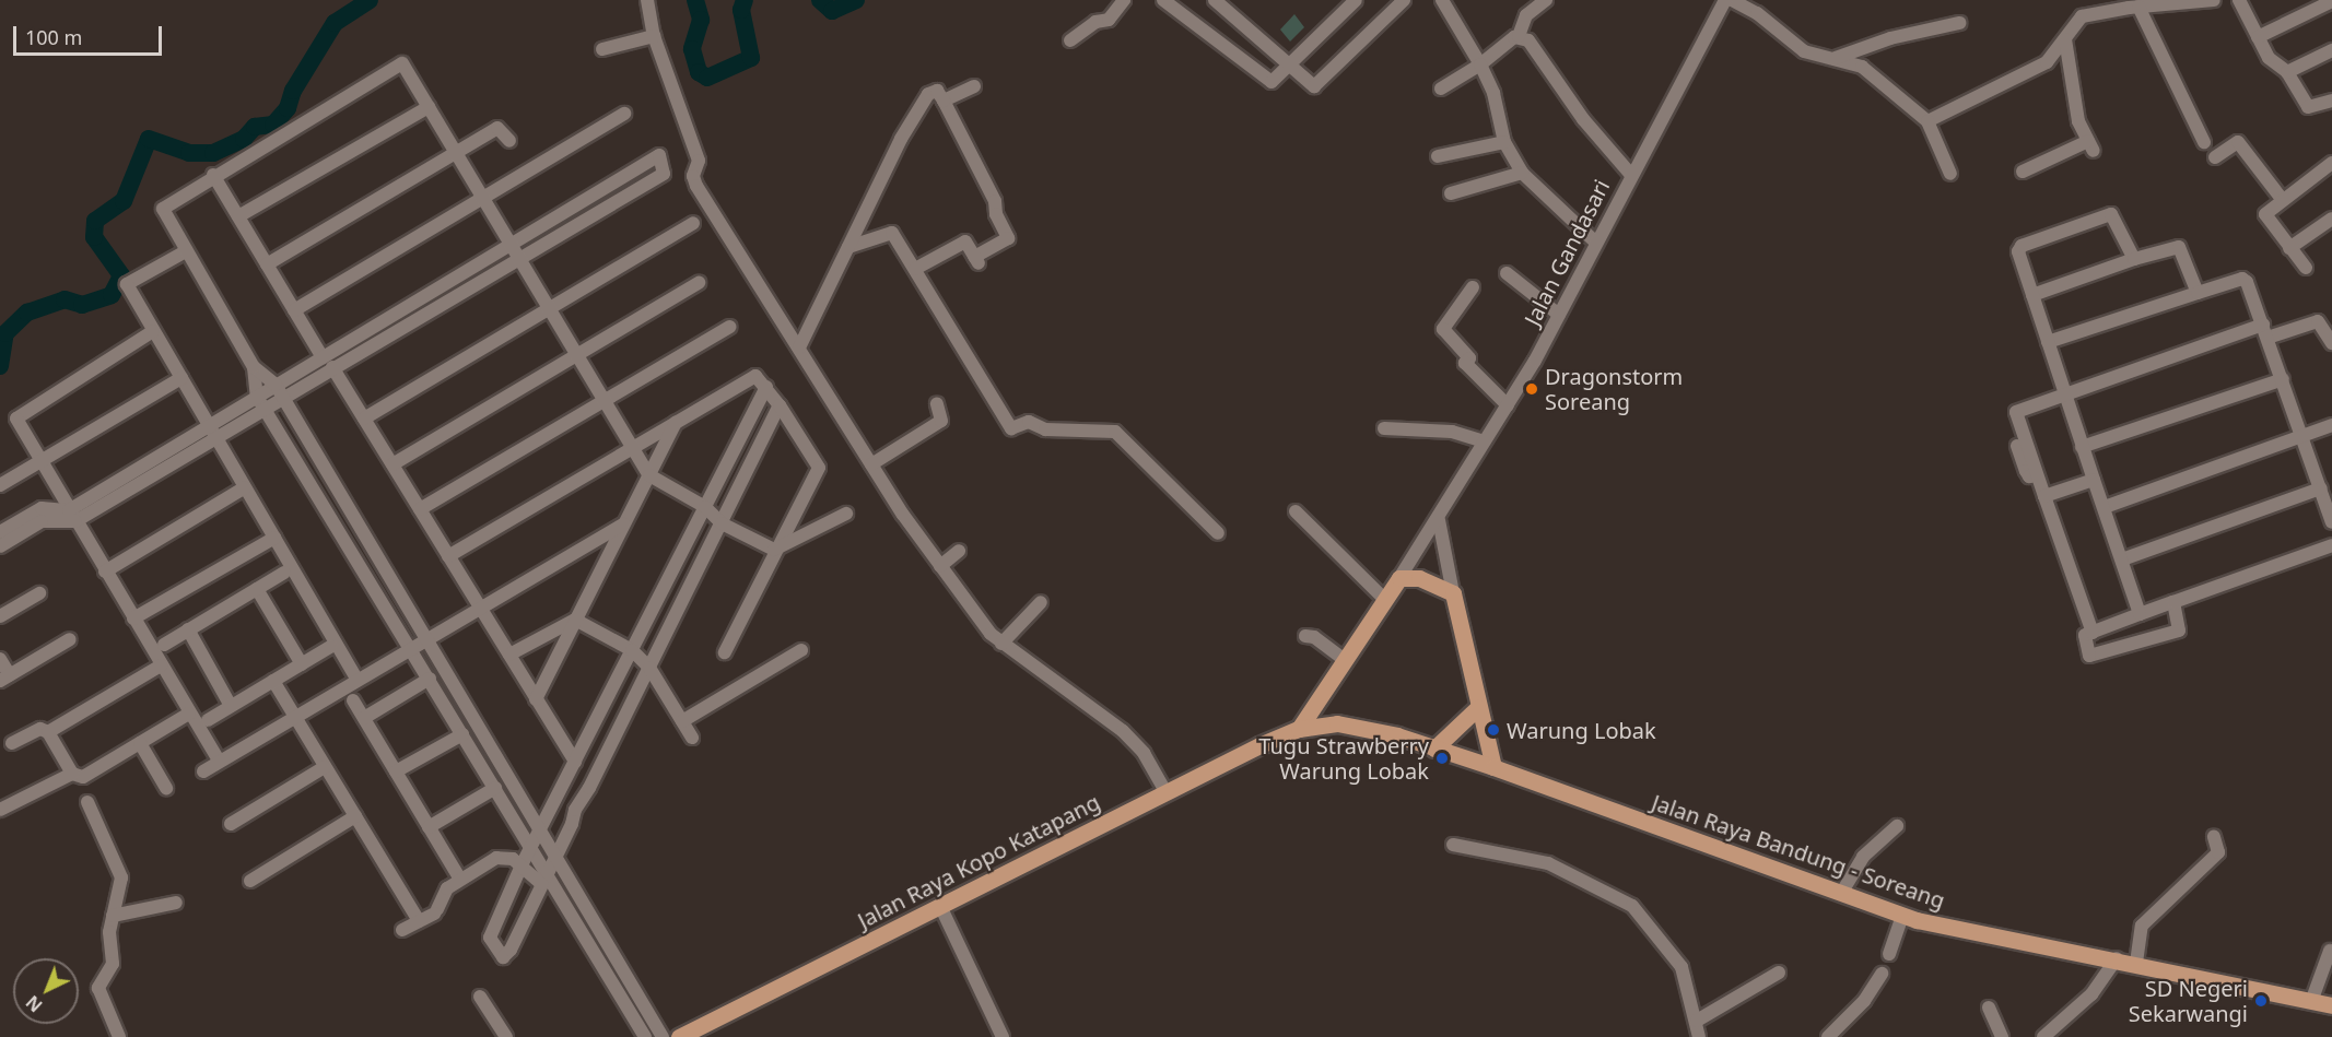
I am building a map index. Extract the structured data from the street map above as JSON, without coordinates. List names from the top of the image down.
{
  "streets": {
    "main road": ["Jalan Raya Bandung - Soreang", "Jalan Raya Kopo Katapang"],
    "street": ["Jalan Gandasari"]
  },
  "crossings": [
    ["Jalan Raya Bandung - Soreang", "Jalan Raya Kopo Katapang"]
  ],
  "places": [
    "Dragonstorm Soreang",
    "Warung Lobak",
    "Tugu Strawberry Warung Lobak",
    "SD Negeri Sekarwangi"
  ],
  "scale_bar": "100 m",
  "north": "bottom left"
}
